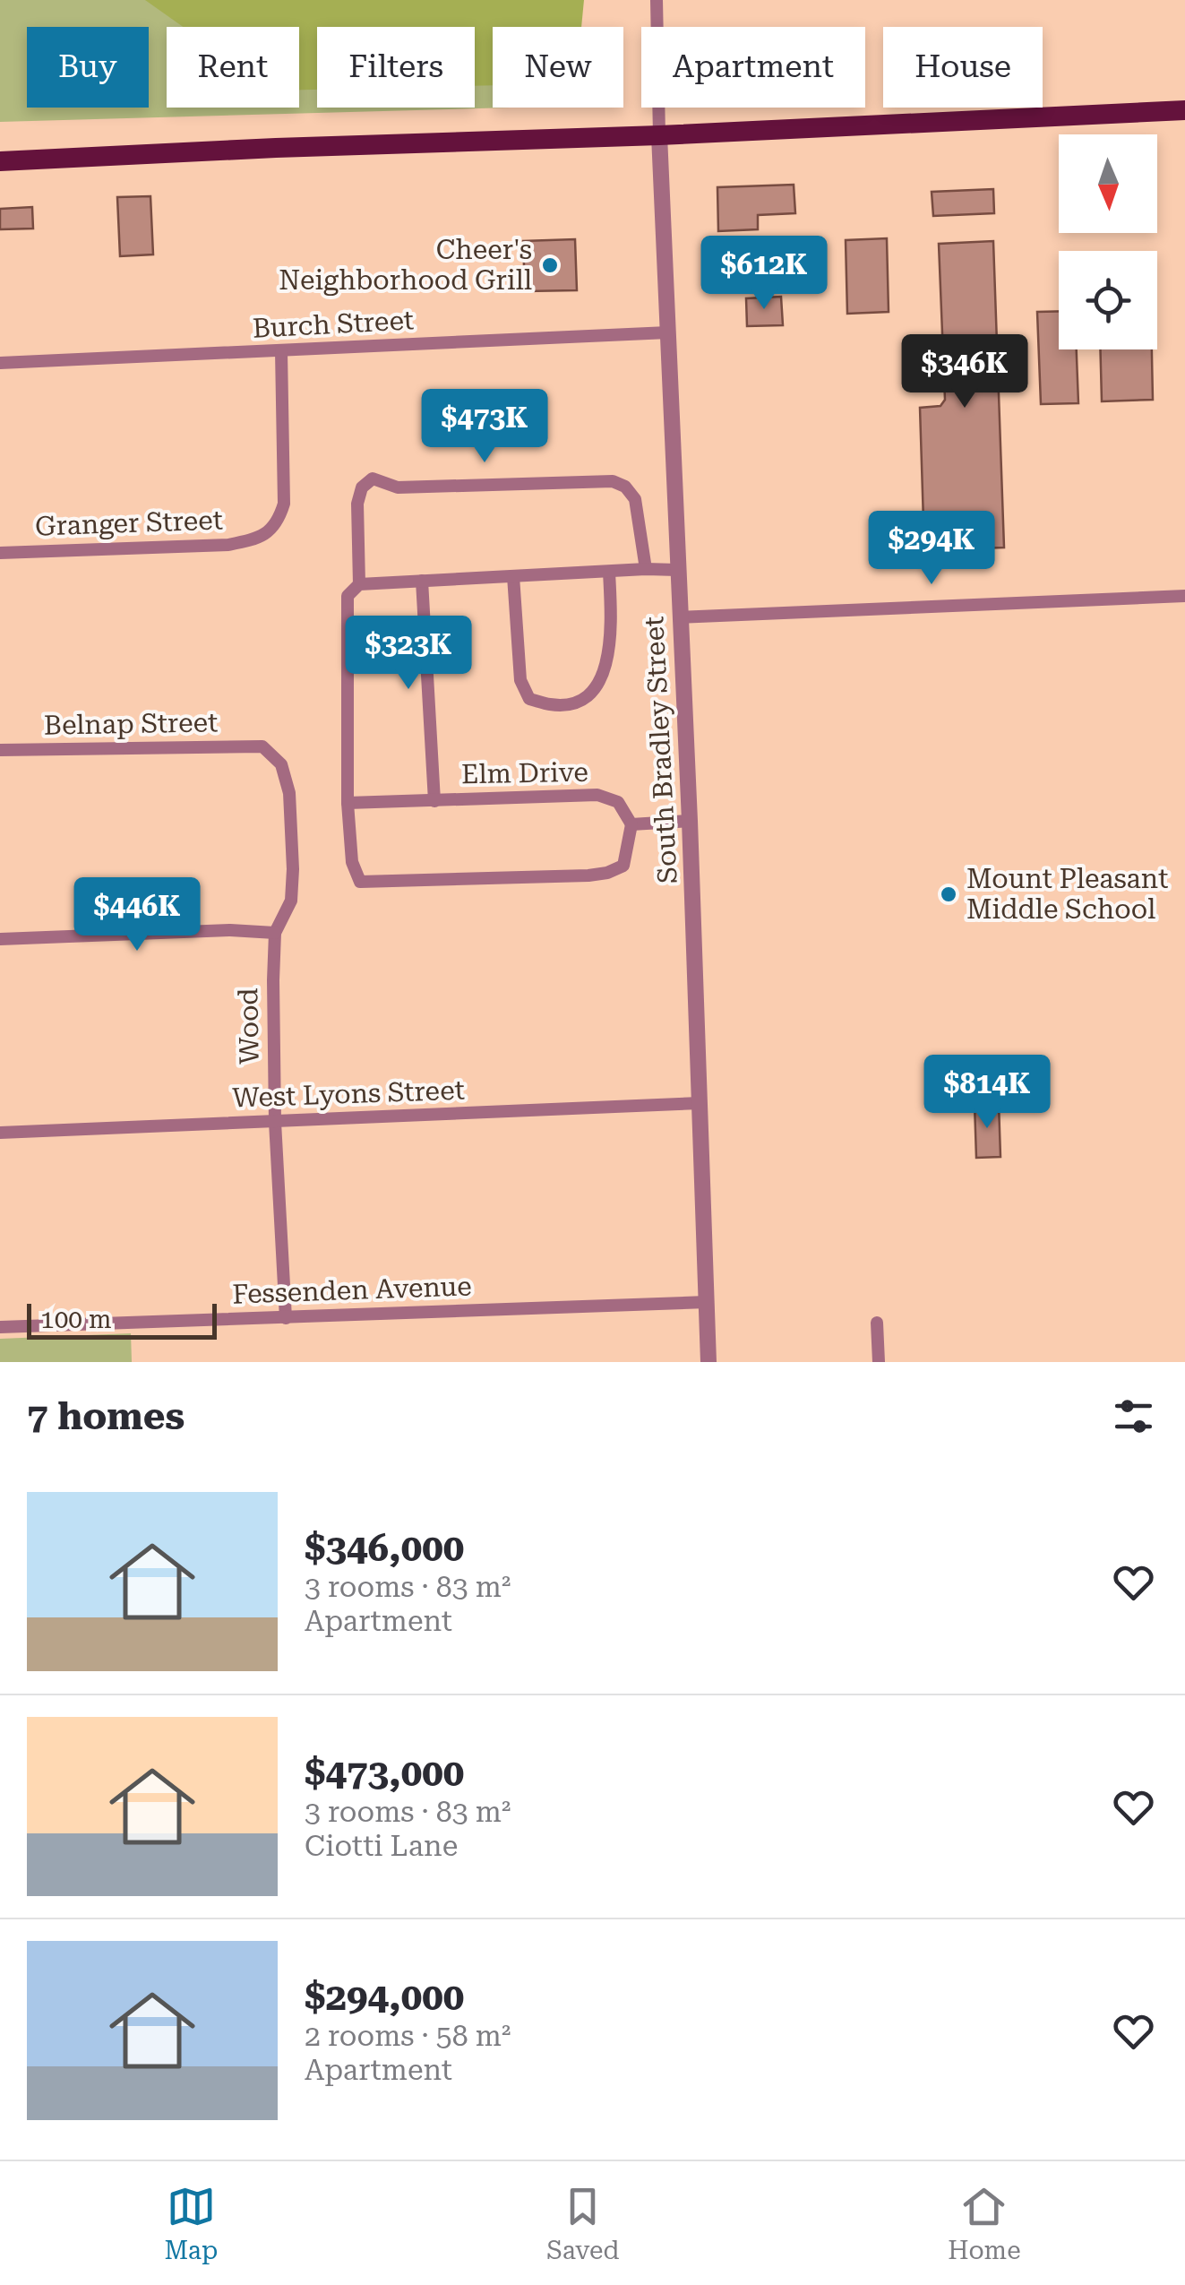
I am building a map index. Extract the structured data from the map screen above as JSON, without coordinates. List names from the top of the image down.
{
  "streets": {
    "street": [
      "Burch Street",
      "Granger Street",
      "Belnap Street",
      "South Bradley Street",
      "Elm Drive",
      "Wood",
      "West Lyons Street",
      "Fessenden Avenue"
    ]
  },
  "crossings": [
    ["Burch Street", "Granger Street"],
    ["Burch Street", "South Bradley Street"],
    ["Belnap Street", "Wood"],
    ["South Bradley Street", "West Lyons Street"],
    ["South Bradley Street", "Fessenden Avenue"],
    ["Wood", "West Lyons Street"],
    ["Wood", "Fessenden Avenue"]
  ],
  "places": ["Cheer's Neighborhood Grill", "Mount Pleasant Middle School"],
  "scale_bar": "100 m",
  "north": "bottom",
  "page": {
    "chip": [
      "Buy",
      "Rent",
      "Filters",
      "New",
      "Apartment",
      "House"
    ],
    "price": [
      "$612K",
      "$346K",
      "$473K",
      "$294K",
      "$323K",
      "$446K",
      "$814K"
    ],
    "scale": "100 m",
    "heading": "7 homes",
    "list": [
      {
        "name": "$346,000",
        "note": "3 rooms · 83 m² · Apartment"
      },
      {
        "name": "$473,000",
        "note": "3 rooms · 83 m² · Ciotti Lane"
      },
      {
        "name": "$294,000",
        "note": "2 rooms · 58 m² · Apartment"
      }
    ],
    "tabs": ["Map", "Saved", "Home"]
  }
}
